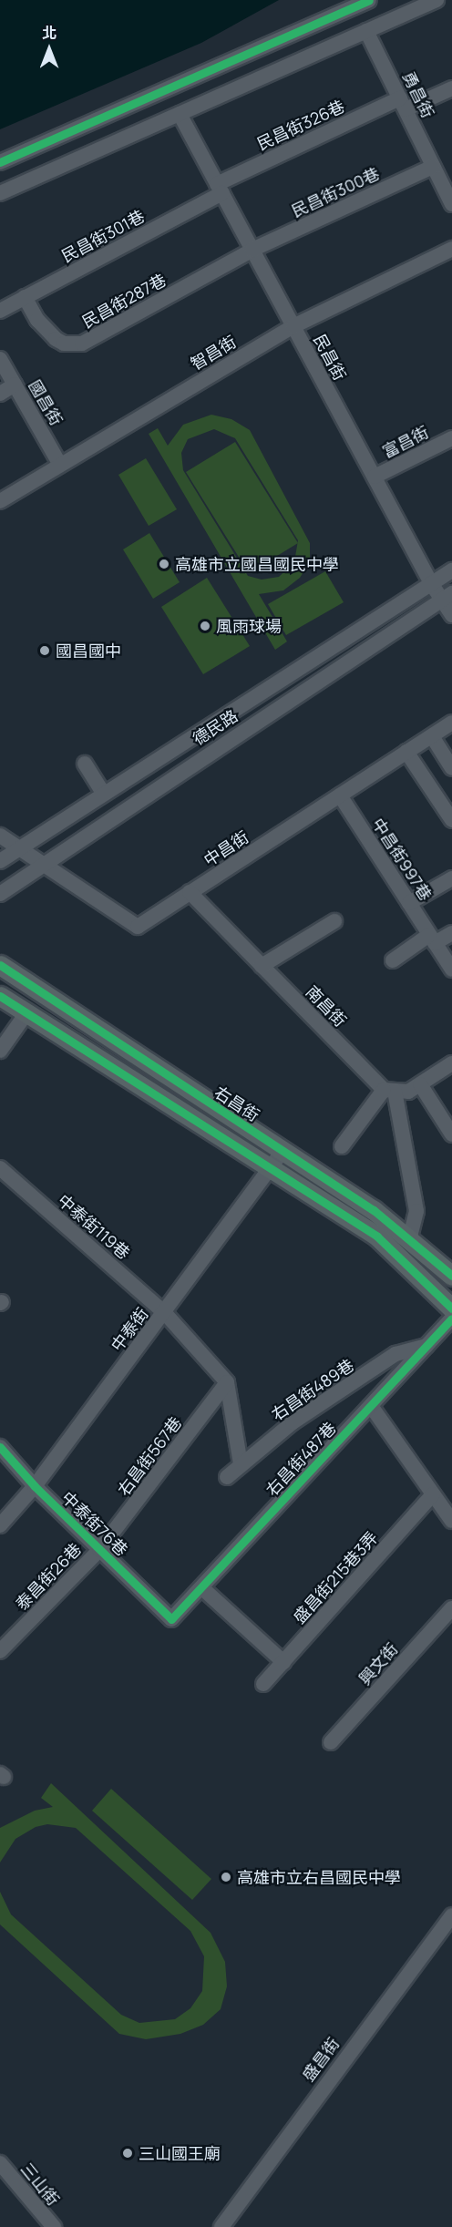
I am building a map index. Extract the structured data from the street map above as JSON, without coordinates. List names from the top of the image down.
{
  "streets": {
    "main road": ["右昌街"],
    "street": [
      "勇昌街",
      "民昌街326巷",
      "民昌街300巷",
      "民昌街301巷",
      "民昌街287巷",
      "智昌街",
      "民昌街",
      "國昌街",
      "富昌街",
      "德民路",
      "中昌街",
      "中昌街997巷",
      "南昌街",
      "中泰街119巷",
      "中泰街",
      "右昌街489巷",
      "右昌街567巷",
      "右昌街487巷",
      "中泰街76巷",
      "泰昌街26巷",
      "盛昌街215巷3弄",
      "興文街",
      "盛昌街",
      "三山街"
    ]
  },
  "crossings": [
    ["勇昌街", "民昌街326巷"],
    ["勇昌街", "民昌街300巷"],
    ["民昌街326巷", "民昌街301巷"],
    ["民昌街326巷", "民昌街"],
    ["民昌街300巷", "民昌街287巷"],
    ["民昌街300巷", "民昌街"],
    ["民昌街301巷", "民昌街287巷"],
    ["民昌街301巷", "民昌街"],
    ["民昌街287巷", "民昌街"],
    ["智昌街", "民昌街"],
    ["智昌街", "國昌街"],
    ["民昌街", "富昌街"],
    ["民昌街", "德民路"],
    ["德民路", "中昌街"],
    ["中昌街", "中昌街997巷"],
    ["中昌街", "南昌街"],
    ["右昌街", "中泰街"],
    ["中泰街119巷", "中泰街"],
    ["中泰街119巷", "右昌街567巷"],
    ["中泰街", "中泰街76巷"],
    ["右昌街489巷", "右昌街487巷"],
    ["右昌街567巷", "中泰街76巷"],
    ["右昌街567巷", "泰昌街26巷"],
    ["右昌街487巷", "中泰街76巷"],
    ["中泰街76巷", "泰昌街26巷"]
  ],
  "places": [
    "高雄市立國昌國民中學",
    "風雨球場",
    "國昌國中",
    "高雄市立右昌國民中學",
    "三山國王廟"
  ],
  "north": "top"
}
